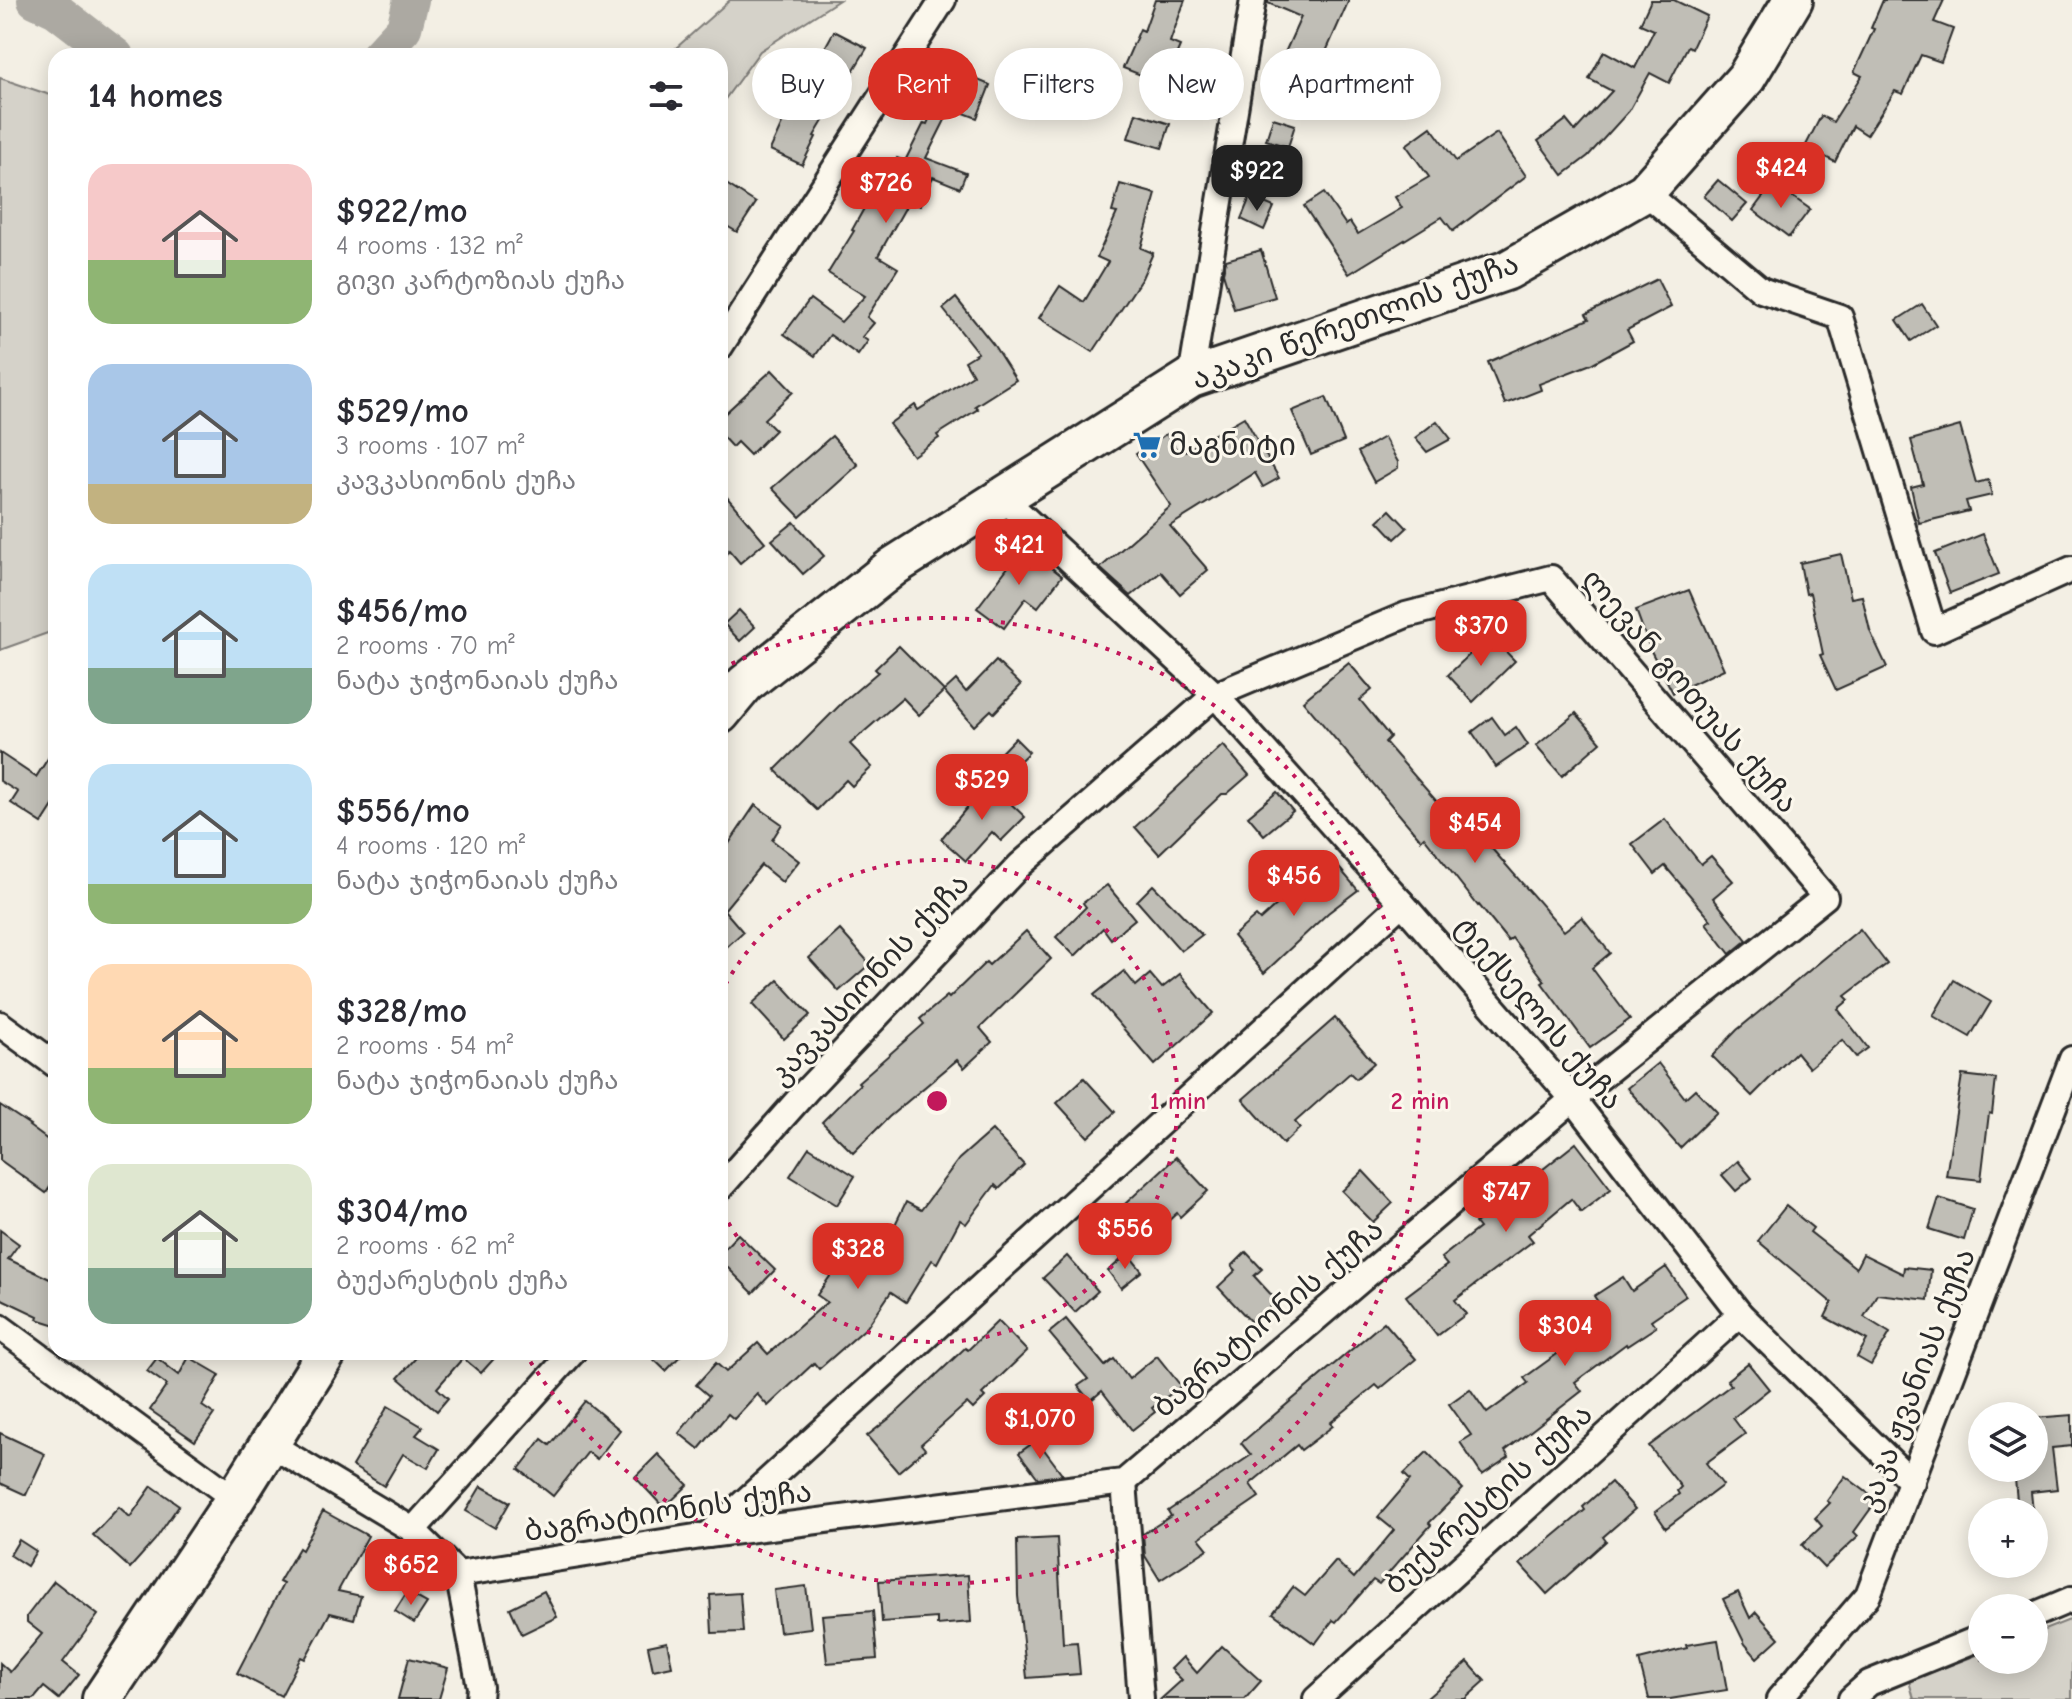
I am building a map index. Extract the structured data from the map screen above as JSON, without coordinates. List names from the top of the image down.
{
  "streets": {
    "main road": ["აკაკი წერეთლის ქუჩა"],
    "street": [
      "ლევან გოთუას ქუჩა",
      "კავკასიონის ქუჩა",
      "ტექსელის ქუჩა",
      "ბაგრატიონის ქუჩა",
      "კაკა ჟვანიას ქუჩა",
      "ბუქარესტის ქუჩა"
    ]
  },
  "crossings": [
    ["აკაკი წერეთლის ქუჩა", "ტექსელის ქუჩა"],
    ["ლევან გოთუას ქუჩა", "კავკასიონის ქუჩა"],
    ["ლევან გოთუას ქუჩა", "ტექსელის ქუჩა"],
    ["ლევან გოთუას ქუჩა", "ბაგრატიონის ქუჩა"],
    ["კავკასიონის ქუჩა", "ტექსელის ქუჩა"],
    ["ტექსელის ქუჩა", "ბაგრატიონის ქუჩა"],
    ["ტექსელის ქუჩა", "კაკა ჟვანიას ქუჩა"],
    ["ტექსელის ქუჩა", "ბუქარესტის ქუჩა"]
  ],
  "places": {
    "supermarket": ["მაგნიტი"]
  },
  "page": {
    "chip": [
      "Buy",
      "Rent",
      "Filters",
      "New",
      "Apartment"
    ],
    "heading": "14 homes",
    "price": [
      "$424",
      "$922",
      "$726",
      "$421",
      "$370",
      "$529",
      "$454",
      "$456",
      "$747",
      "$556",
      "$328",
      "$304",
      "$1,070",
      "$652"
    ],
    "list": [
      {
        "name": "$922/mo",
        "note": "4 rooms · 132 m² · გივი კარტოზიას ქუჩა"
      },
      {
        "name": "$529/mo",
        "note": "3 rooms · 107 m² · კავკასიონის ქუჩა"
      },
      {
        "name": "$456/mo",
        "note": "2 rooms · 70 m² · ნატა ჯიჭონაიას ქუჩა"
      },
      {
        "name": "$556/mo",
        "note": "4 rooms · 120 m² · ნატა ჯიჭონაიას ქუჩა"
      },
      {
        "name": "$328/mo",
        "note": "2 rooms · 54 m² · ნატა ჯიჭონაიას ქუჩა"
      },
      {
        "name": "$304/mo",
        "note": "2 rooms · 62 m² · ბუქარესტის ქუჩა"
      }
    ],
    "map_buttons": ["+", "−"]
  },
  "rings": ["1 min", "2 min"]
}
